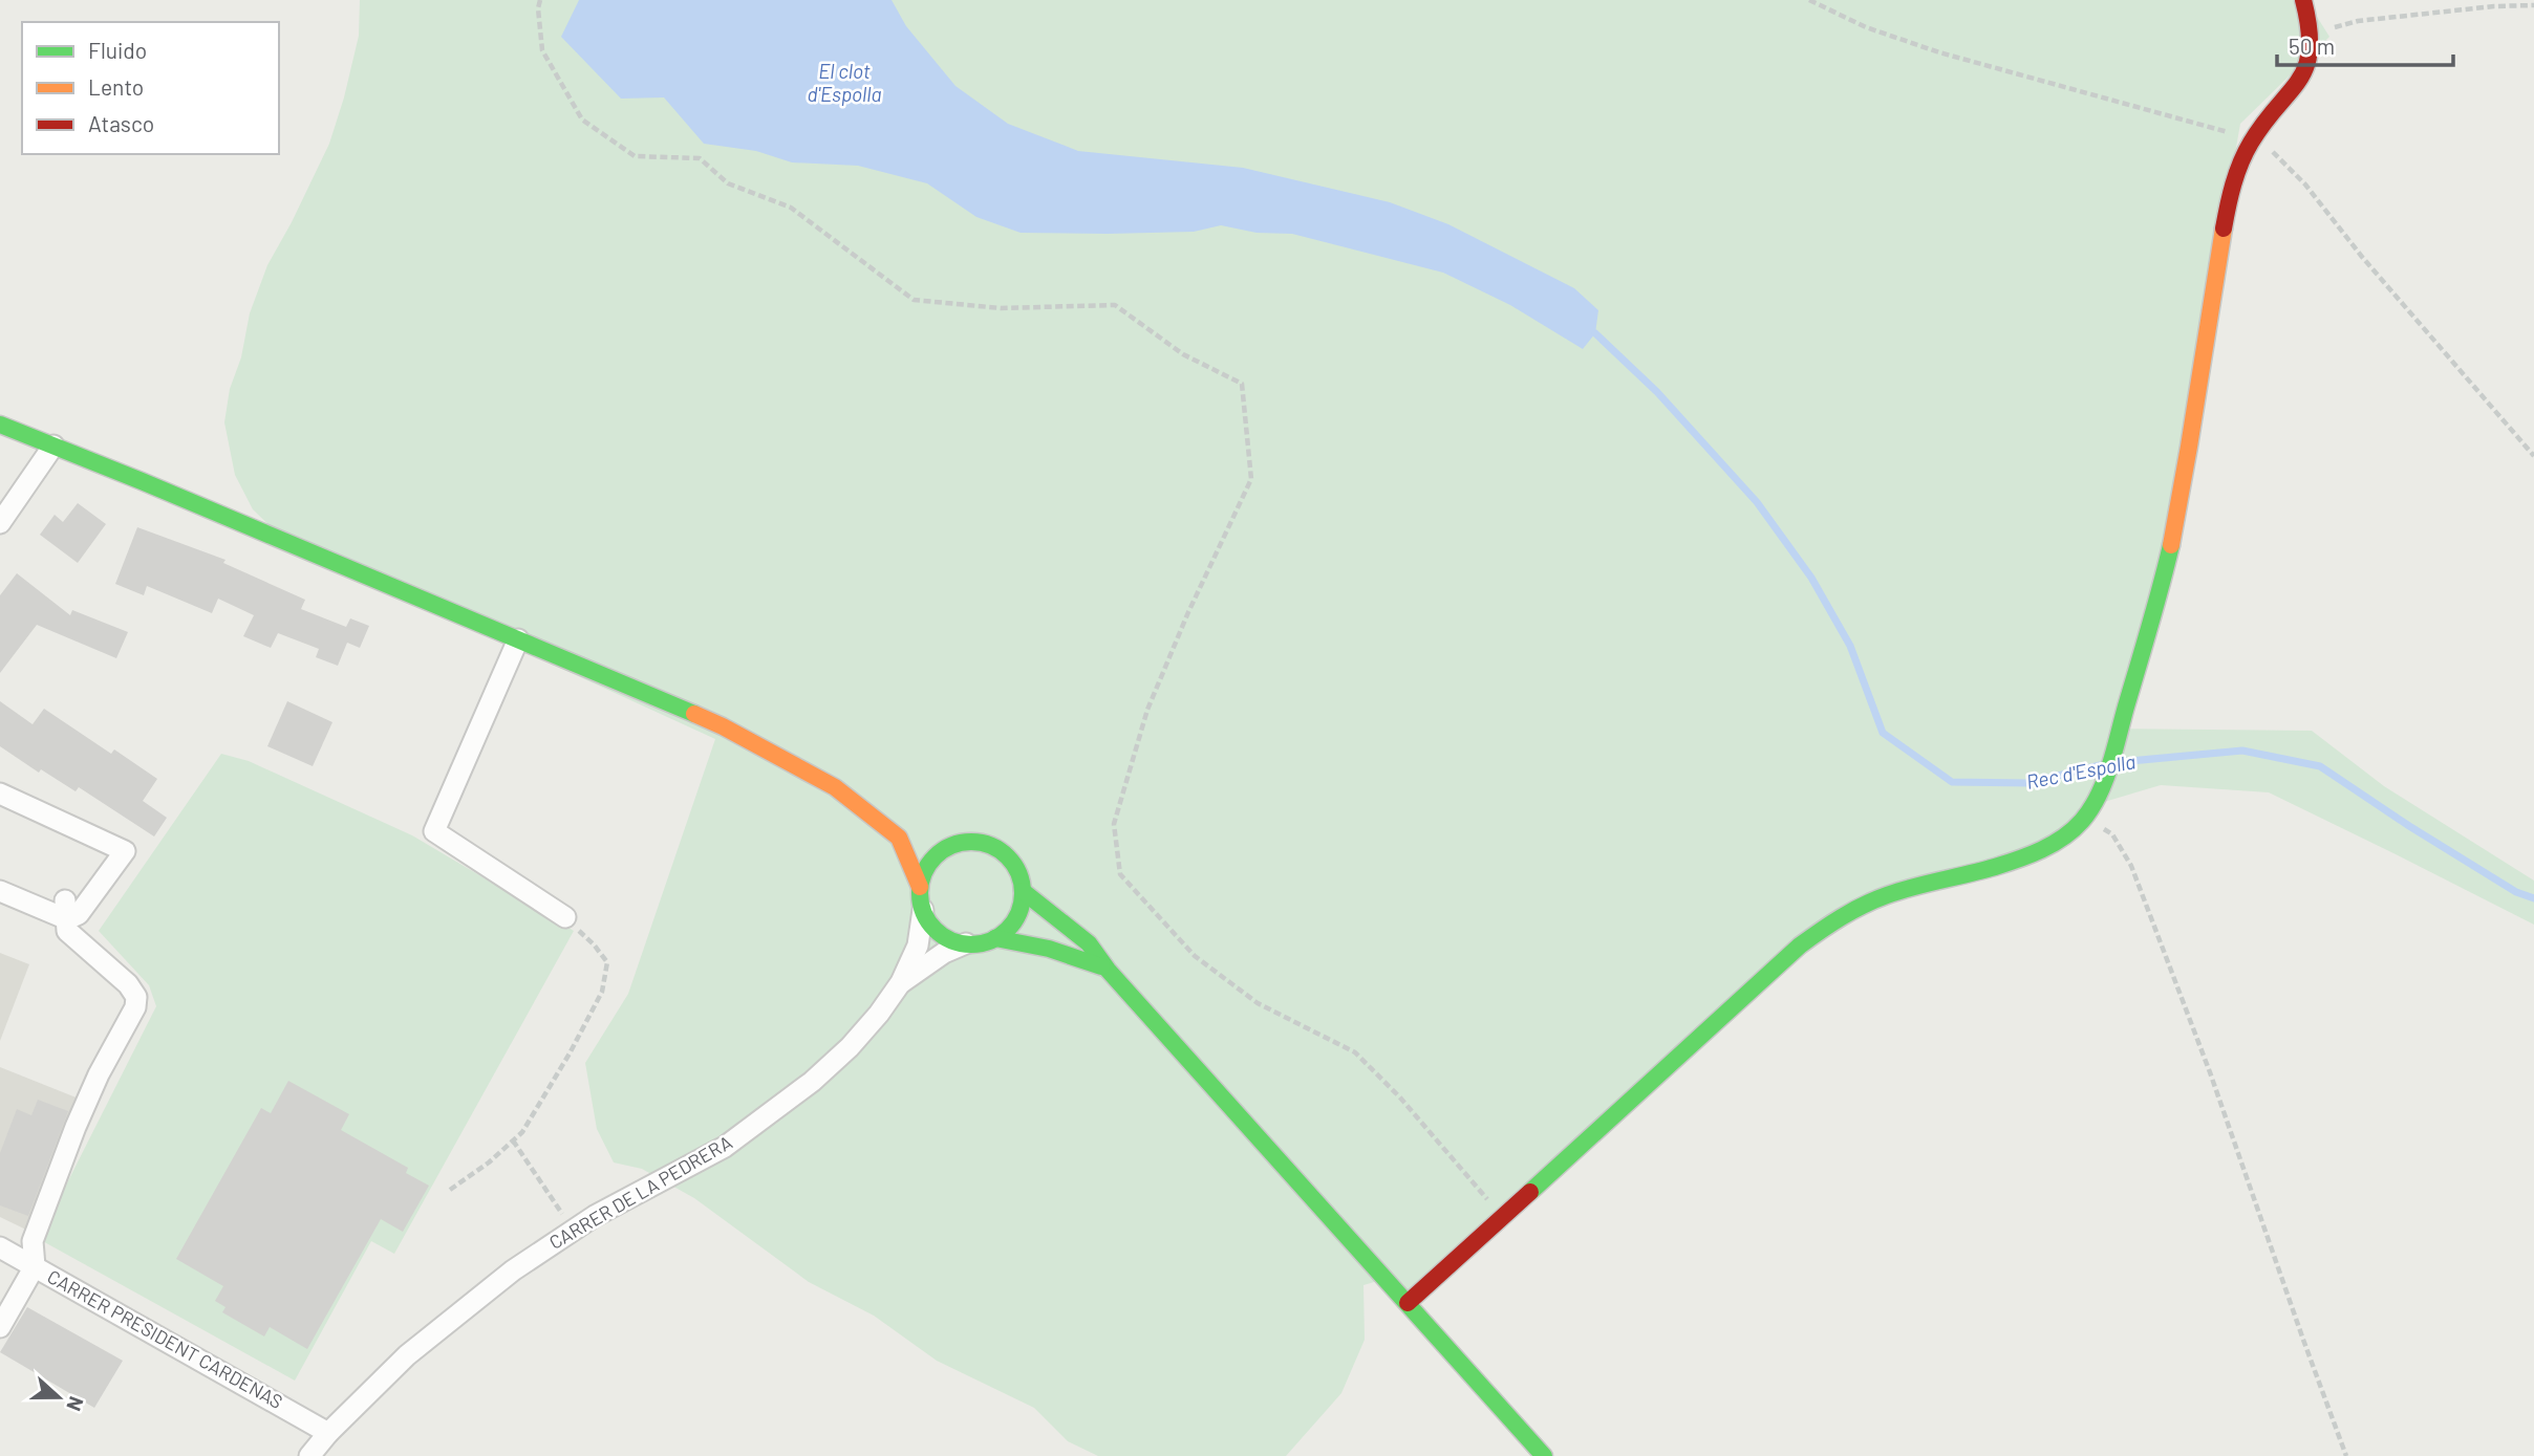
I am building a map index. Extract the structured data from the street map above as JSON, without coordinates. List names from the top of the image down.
{
  "streets": {
    "street": ["CARRER DE LA PEDRERA", "CARRER PRESIDENT CARDENAS"]
  },
  "crossings": [
    ["CARRER DE LA PEDRERA", "CARRER PRESIDENT CARDENAS"]
  ],
  "water": ["El clot d'Espolla", "Rec d'Espolla"],
  "legend": ["Fluido", "Lento", "Atasco"],
  "scale_bar": "50 m",
  "north": "right"
}
